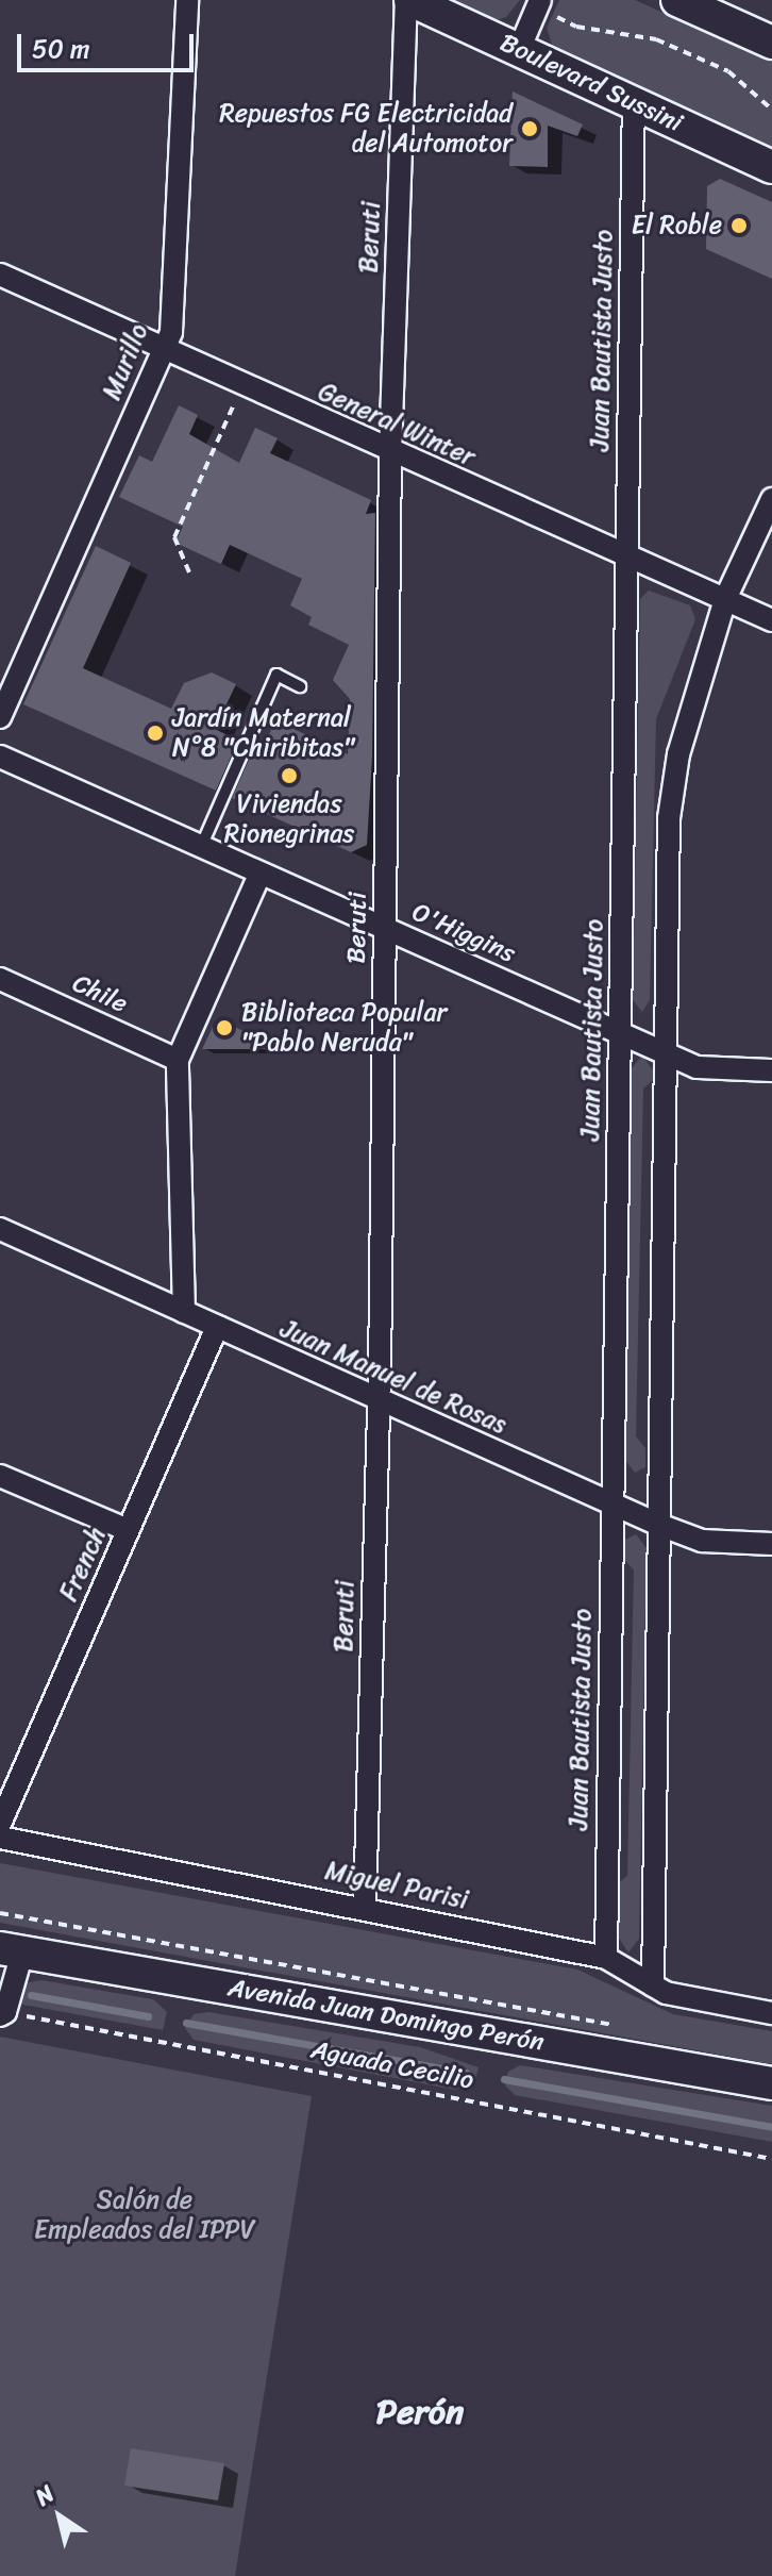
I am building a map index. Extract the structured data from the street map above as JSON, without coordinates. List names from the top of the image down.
{
  "streets": {
    "main road": ["Boulevard Sussini", "Avenida Juan Domingo Perón"],
    "street": [
      "Beruti",
      "Juan Bautista Justo",
      "Murillo",
      "General Winter",
      "O'Higgins",
      "Chile",
      "Juan Manuel de Rosas",
      "French",
      "Miguel Parisi"
    ],
    "path": ["Aguada Cecilio"]
  },
  "crossings": [
    ["Boulevard Sussini", "Beruti"],
    ["Boulevard Sussini", "Juan Bautista Justo"],
    ["Beruti", "General Winter"],
    ["Beruti", "O'Higgins"],
    ["Beruti", "Juan Manuel de Rosas"],
    ["Beruti", "Miguel Parisi"],
    ["Juan Bautista Justo", "General Winter"],
    ["Juan Bautista Justo", "O'Higgins"],
    ["Juan Bautista Justo", "Juan Manuel de Rosas"],
    ["Juan Bautista Justo", "Miguel Parisi"],
    ["Murillo", "General Winter"],
    ["Juan Manuel de Rosas", "French"]
  ],
  "districts": ["Perón"],
  "parks": ["Salón de Empleados del IPPV"],
  "places": [
    "Repuestos FG Electricidad del Automotor",
    "El Roble",
    "Jardín Maternal N°8 \"Chiribitas\"",
    "Viviendas Rionegrinas",
    "Biblioteca Popular \"Pablo Neruda\""
  ],
  "scale_bar": "50 m",
  "north": "top left"
}
